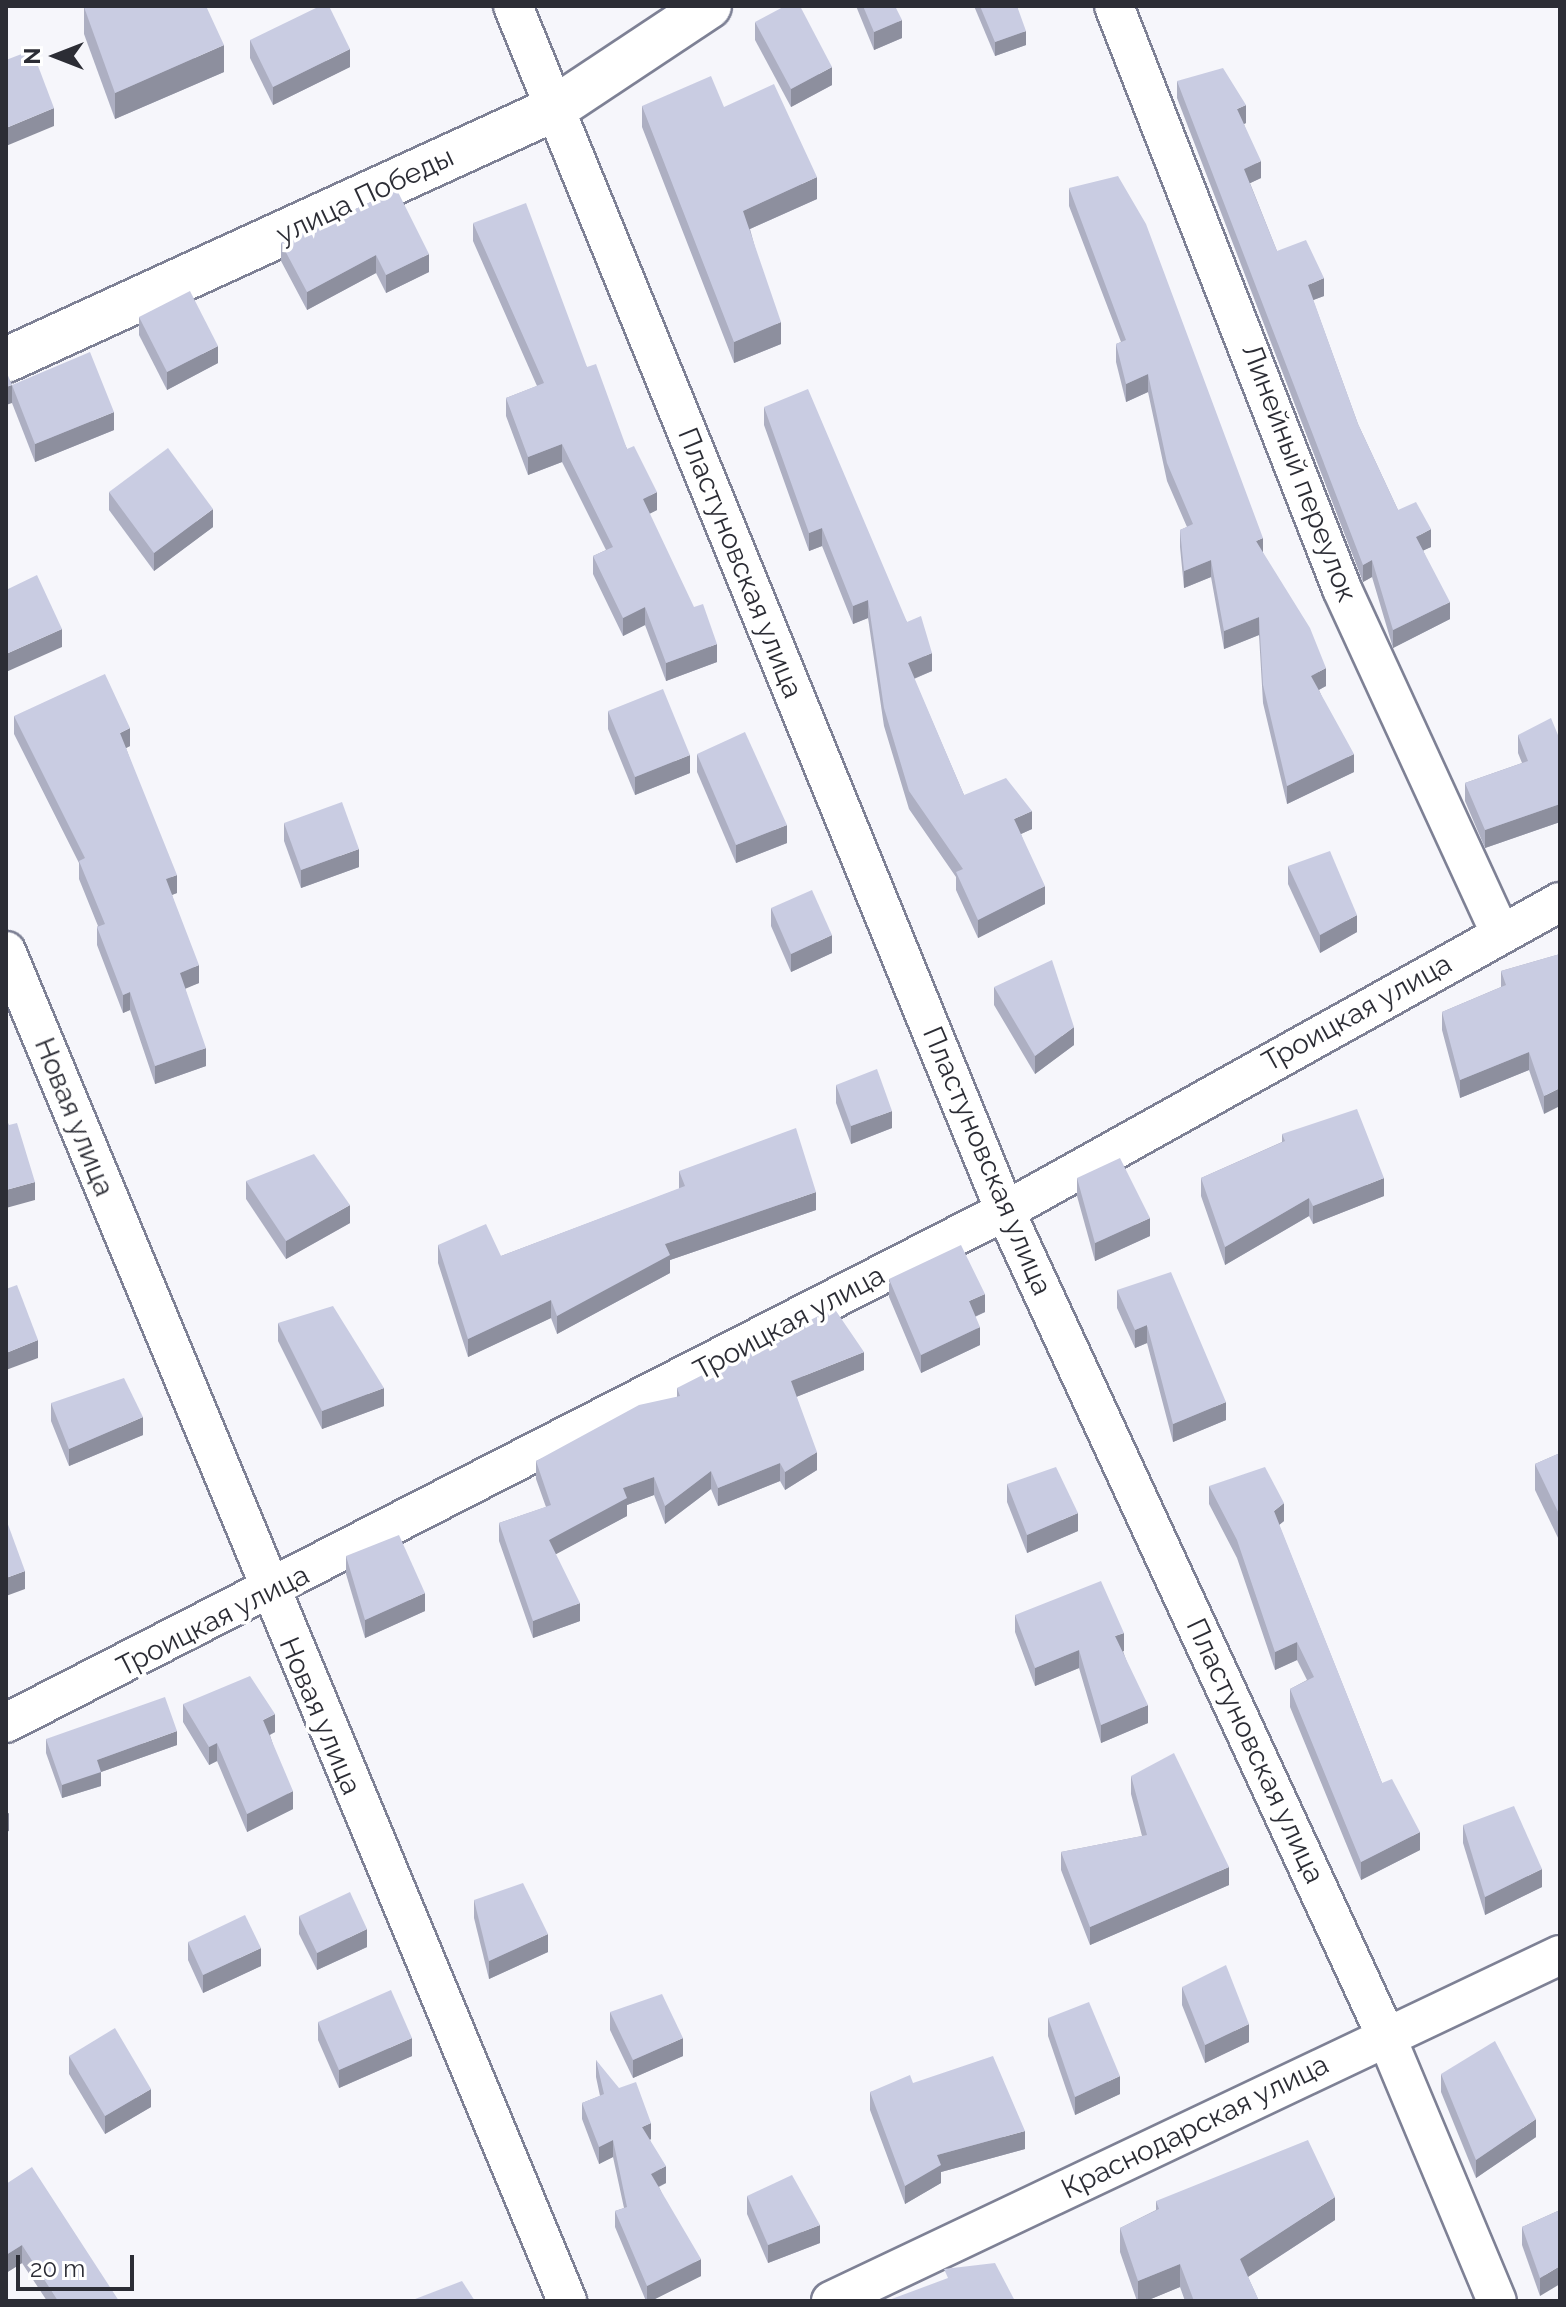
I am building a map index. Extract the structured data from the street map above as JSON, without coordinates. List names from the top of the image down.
{
  "streets": {
    "street": [
      "улица Победы",
      "Линейный переулок",
      "Пластуновская улица",
      "Троицкая улица",
      "Новая улица",
      "Краснодарская улица"
    ]
  },
  "crossings": [
    ["улица Победы", "Пластуновская улица"],
    ["Линейный переулок", "Троицкая улица"],
    ["Пластуновская улица", "Троицкая улица"],
    ["Пластуновская улица", "Краснодарская улица"],
    ["Троицкая улица", "Новая улица"]
  ],
  "scale_bar": "20 m",
  "north": "left"
}
